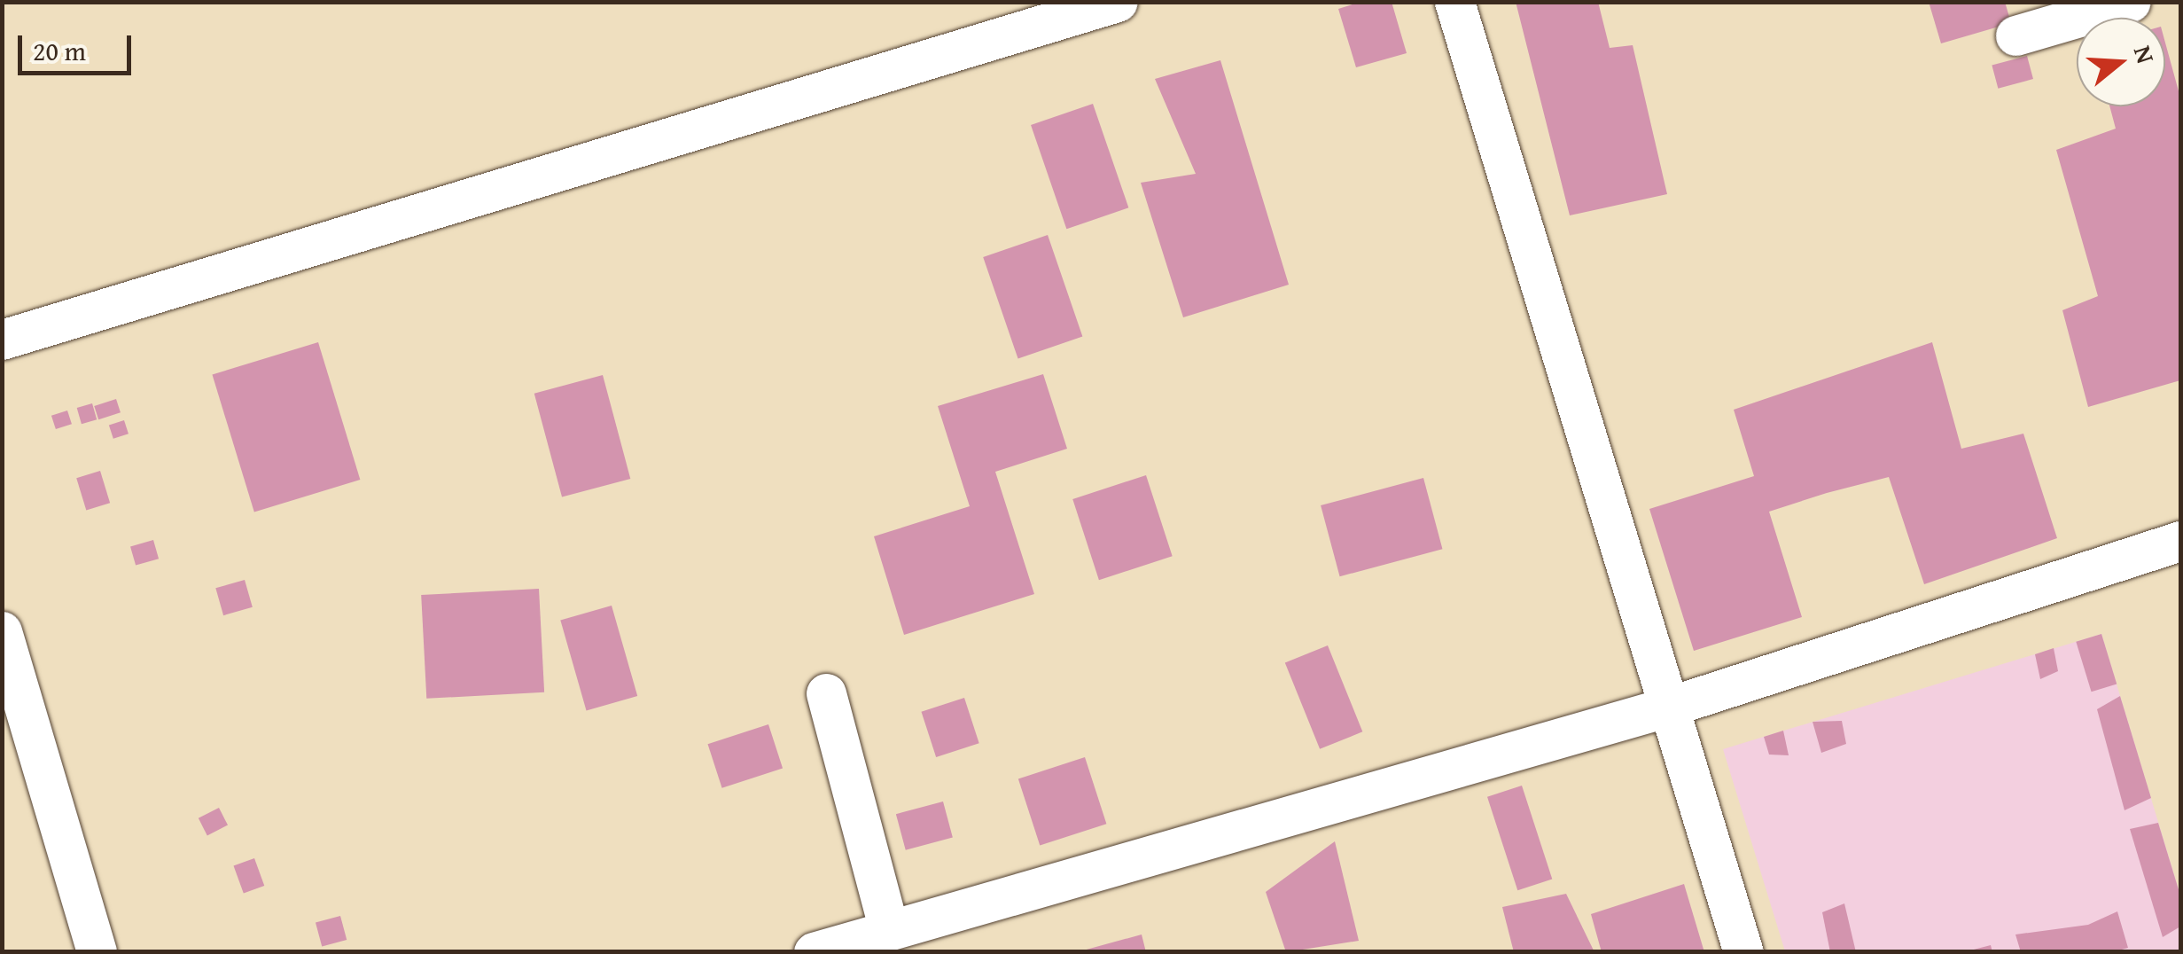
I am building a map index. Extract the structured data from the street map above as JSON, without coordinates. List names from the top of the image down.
{
  "scale_bar": "20 m",
  "north": "right"
}
